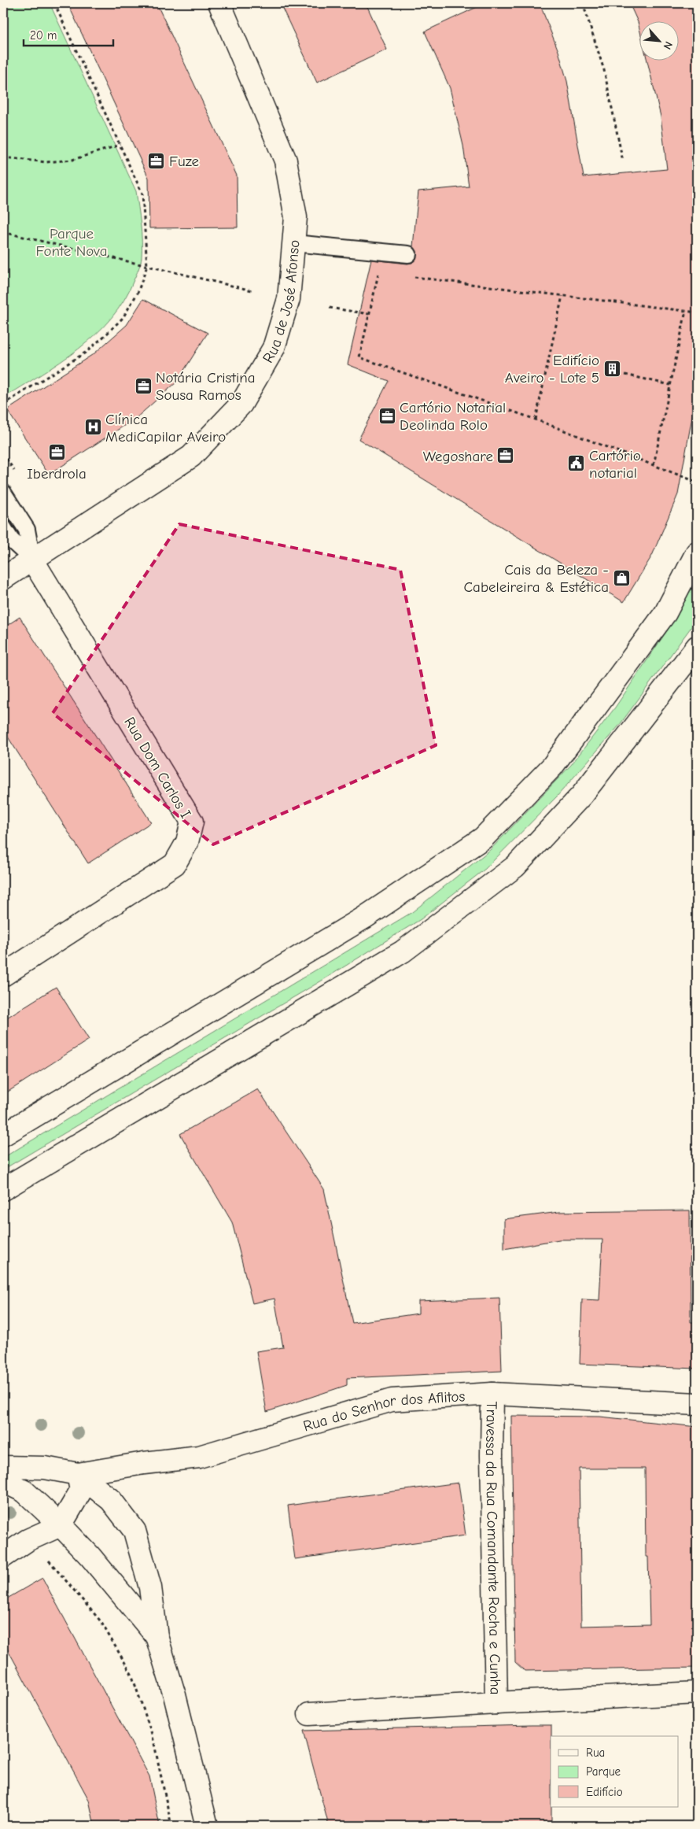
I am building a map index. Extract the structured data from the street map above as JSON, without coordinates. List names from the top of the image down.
{
  "streets": {
    "street": [
      "Rua de José Afonso",
      "Rua Dom Carlos I",
      "Rua do Senhor dos Aflitos",
      "Travessa da Rua Comandante Rocha e Cunha"
    ]
  },
  "crossings": [
    ["Rua de José Afonso", "Rua Dom Carlos I"],
    ["Rua do Senhor dos Aflitos", "Travessa da Rua Comandante Rocha e Cunha"]
  ],
  "parks": ["Parque Fonte Nova"],
  "places": {
    "office": [
      "Fuze",
      "Notária Cristina Sousa Ramos",
      "Cartório Notarial Deolinda Rolo",
      "Iberdrola",
      "Wegoshare"
    ],
    "building": ["Edifício Aveiro - Lote 5"],
    "hospital": ["Clínica MediCapilar Aveiro"],
    "public building": ["Cartório notarial"],
    "shop": ["Cais da Beleza - Cabeleireira & Estética"]
  },
  "legend": ["Rua", "Parque", "Edifício"],
  "scale_bar": "20 m",
  "north": "bottom right"
}
